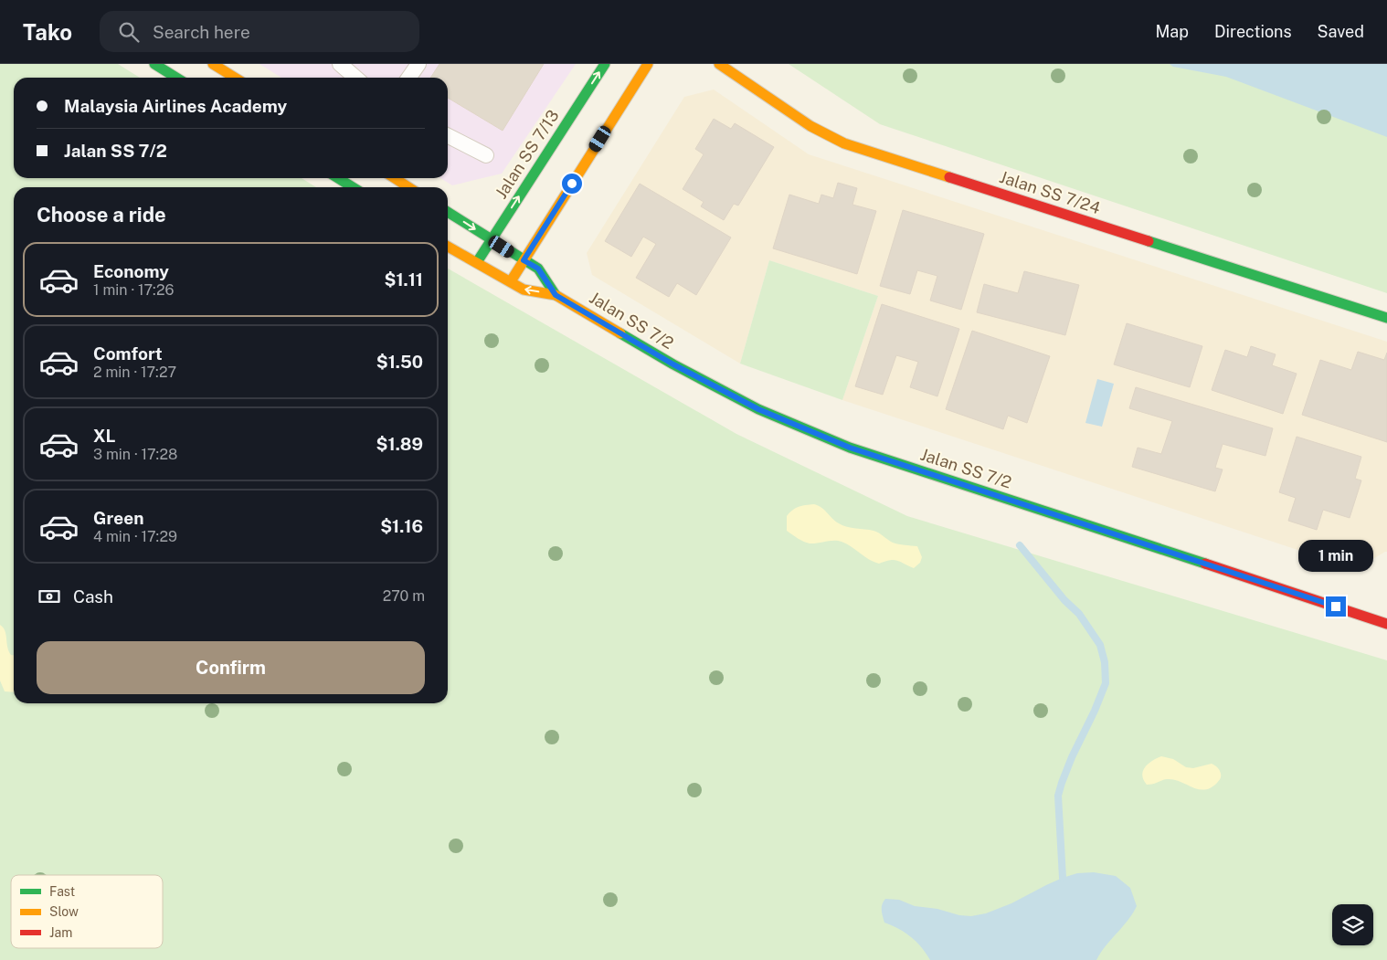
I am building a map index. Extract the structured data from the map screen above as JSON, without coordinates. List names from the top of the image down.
{
  "streets": {
    "street": ["Jalan SS 7/13", "Jalan SS 7/24", "Jalan SS 7/2"]
  },
  "crossings": [
    ["Jalan SS 7/13", "Jalan SS 7/2"]
  ],
  "legend": ["Fast", "Slow", "Jam"],
  "page": {
    "header": "Tako",
    "search": "Search here",
    "nav": ["Map", "Directions", "Saved"],
    "banner": ["Malaysia Airlines Academy", "Jalan SS 7/2"],
    "heading": "Choose a ride",
    "list": [
      {
        "name": "Economy",
        "note": "1 min · 17:26",
        "value": "$1.11"
      },
      {
        "name": "Comfort",
        "note": "2 min · 17:27",
        "value": "$1.50"
      },
      {
        "name": "XL",
        "note": "3 min · 17:28",
        "value": "$1.89"
      },
      {
        "name": "Green",
        "note": "4 min · 17:29",
        "value": "$1.16"
      }
    ],
    "bubble": "1 min",
    "pay": ["Cash", "270 m"],
    "buttons": "Confirm"
  }
}
